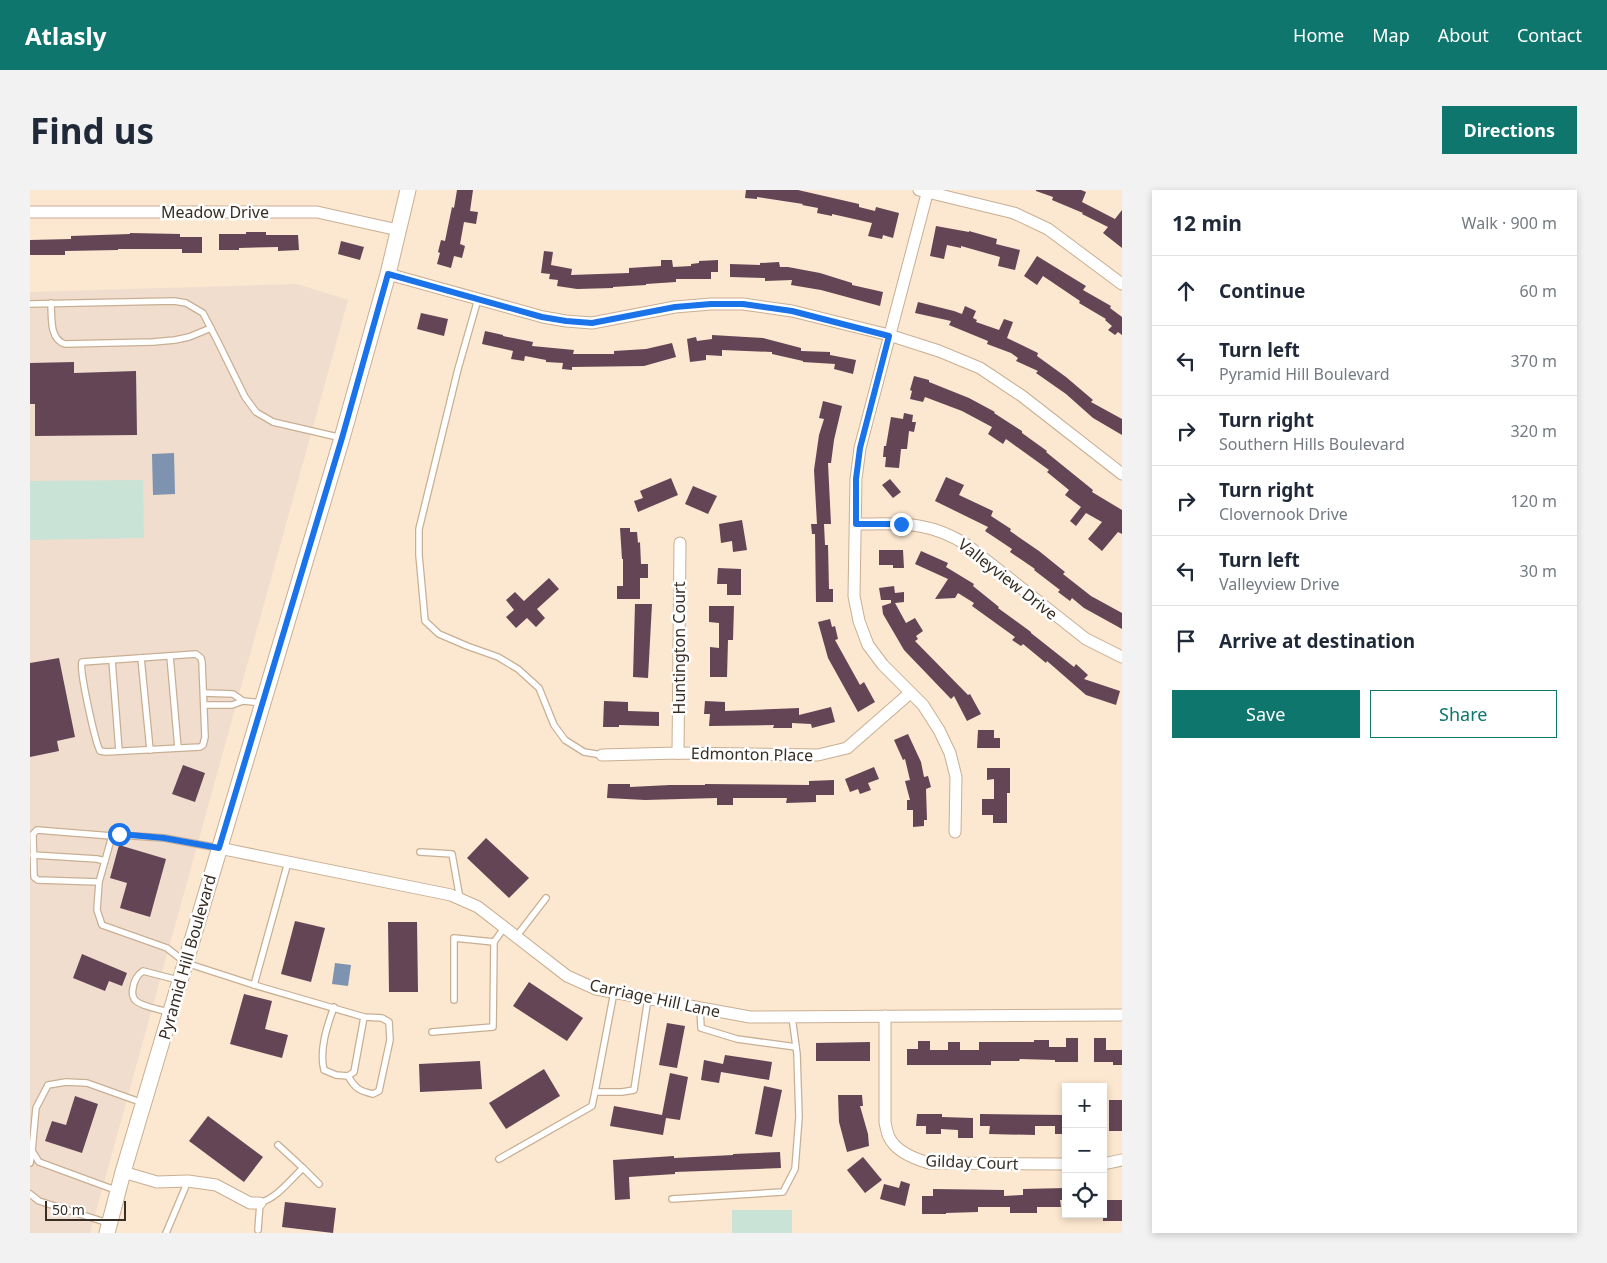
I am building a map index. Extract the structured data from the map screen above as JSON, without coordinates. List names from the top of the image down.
{
  "streets": {
    "main road": ["Pyramid Hill Boulevard"],
    "street": [
      "Meadow Drive",
      "Valleyview Drive",
      "Huntington Court",
      "Edmonton Place",
      "Carriage Hill Lane",
      "Gilday Court"
    ]
  },
  "crossings": [
    ["Meadow Drive", "Pyramid Hill Boulevard"],
    ["Huntington Court", "Edmonton Place"],
    ["Pyramid Hill Boulevard", "Carriage Hill Lane"],
    ["Carriage Hill Lane", "Gilday Court"]
  ],
  "scale_bar": "50 m",
  "page": {
    "header": "Atlasly",
    "nav": [
      "Home",
      "Map",
      "About",
      "Contact"
    ],
    "buttons": [
      "Directions",
      ["Save", "Share"]
    ],
    "title": "Find us",
    "heading": ["12 min", "Walk · 900 m"],
    "list": [
      ["Continue", "60 m"],
      ["Turn left", "Pyramid Hill Boulevard", "370 m"],
      ["Turn right", "Southern Hills Boulevard", "320 m"],
      ["Turn right", "Clovernook Drive", "120 m"],
      ["Turn left", "Valleyview Drive", "30 m"],
      "Arrive at destination"
    ],
    "map_buttons": ["+", "−"],
    "scale": "50 m"
  }
}
